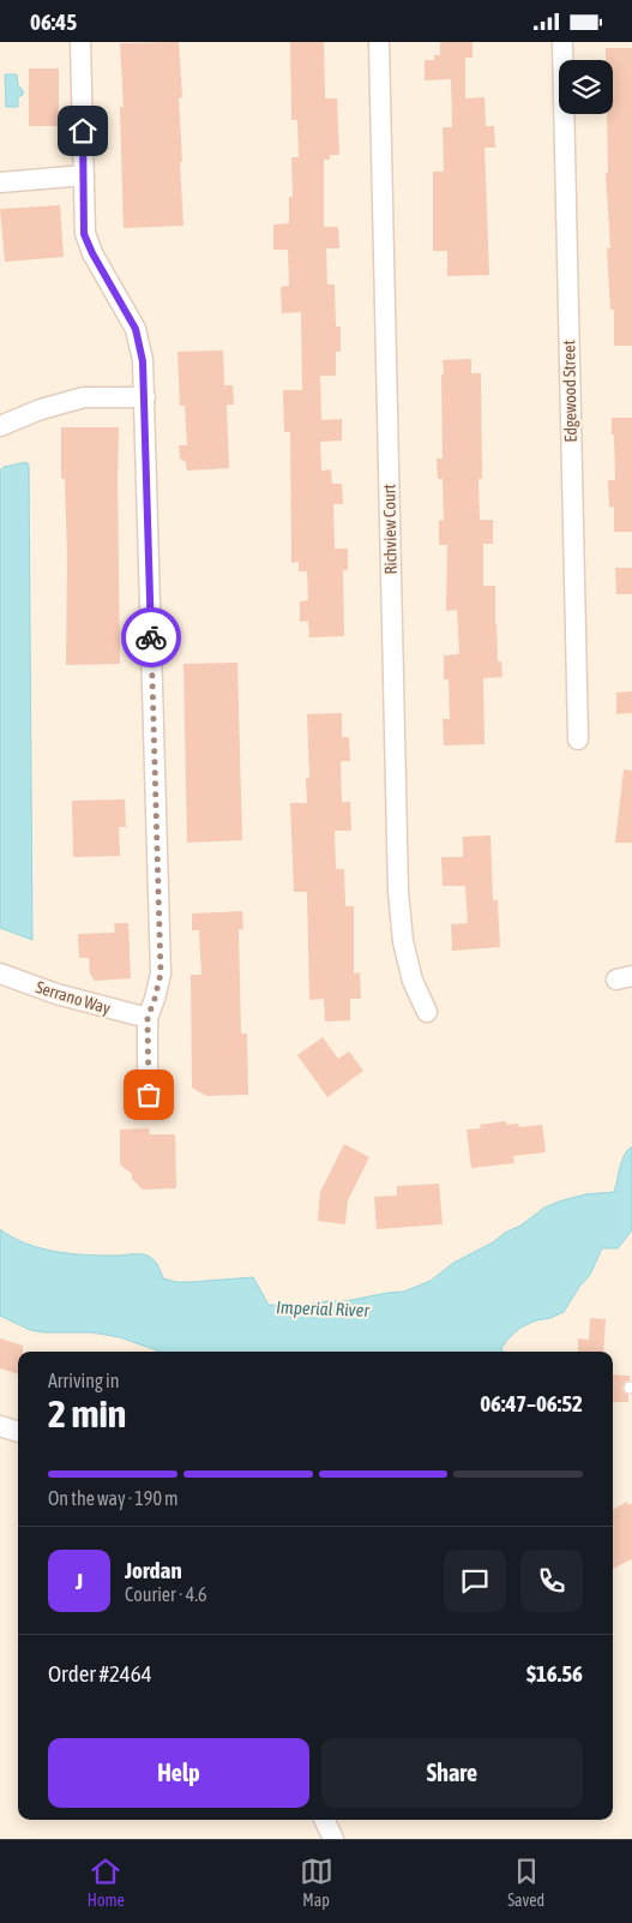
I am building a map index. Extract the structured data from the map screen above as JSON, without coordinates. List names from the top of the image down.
{
  "streets": {
    "street": ["Edgewood Street", "Richview Court", "Serrano Way"]
  },
  "water": ["Imperial River"],
  "page": {
    "status": "06:45",
    "heading": ["2 min", "Arriving in", "06:47–06:52"],
    "panel": [
      "Jordan",
      "Courier · 4.6",
      "Order #2464",
      "$16.56"
    ],
    "bar": "On the way · 190 m",
    "round": "J",
    "buttons": ["Help", "Share"],
    "tabs": ["Home", "Map", "Saved"]
  }
}
